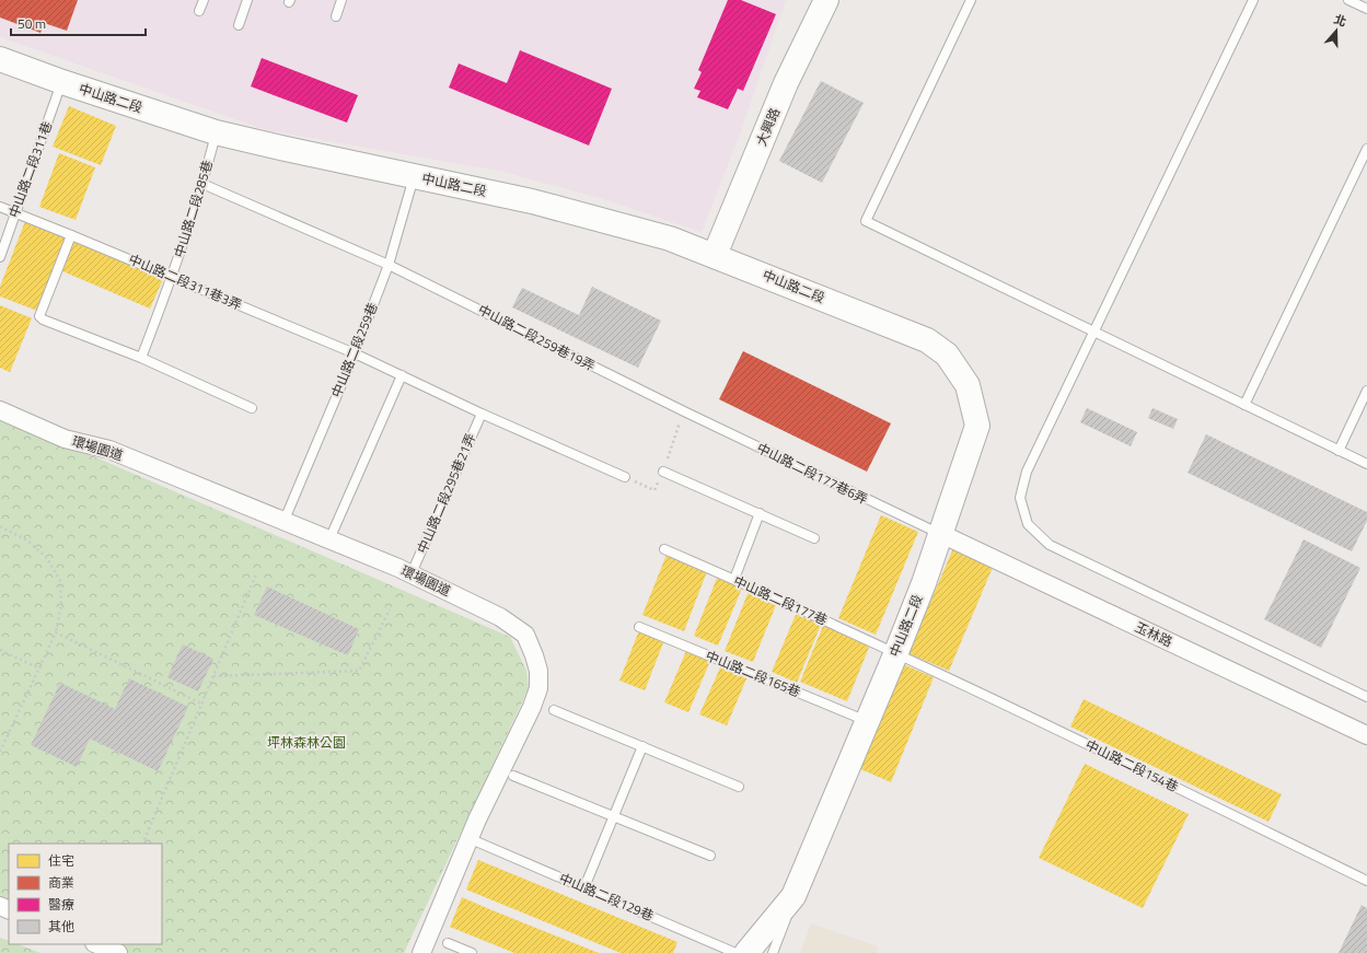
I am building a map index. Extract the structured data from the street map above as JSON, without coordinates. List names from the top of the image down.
{
  "streets": {
    "main road": ["中山路二段", "大興路"],
    "street": ["環場園道", "玉林路"],
    "lane": [
      "中山路二段311巷",
      "中山路二段285巷",
      "中山路二段311巷3弄",
      "中山路二段259巷19弄",
      "中山路二段259巷",
      "中山路二段177巷6弄",
      "中山路二段295巷21弄",
      "中山路二段177巷",
      "中山路二段165巷",
      "中山路二段154巷",
      "中山路二段129巷"
    ]
  },
  "crossings": [
    ["中山路二段", "大興路"],
    ["中山路二段", "中山路二段311巷"],
    ["中山路二段", "中山路二段285巷"],
    ["中山路二段", "中山路二段259巷"],
    ["中山路二段", "中山路二段177巷6弄"],
    ["中山路二段", "中山路二段177巷"],
    ["中山路二段", "玉林路"],
    ["中山路二段", "中山路二段165巷"],
    ["中山路二段", "中山路二段154巷"],
    ["中山路二段311巷", "中山路二段311巷3弄"],
    ["中山路二段285巷", "中山路二段311巷3弄"],
    ["中山路二段285巷", "中山路二段259巷19弄"],
    ["中山路二段311巷3弄", "中山路二段259巷"],
    ["中山路二段259巷19弄", "中山路二段259巷"],
    ["中山路二段259巷19弄", "中山路二段177巷6弄"],
    ["中山路二段259巷", "環場園道"],
    ["環場園道", "中山路二段295巷21弄"],
    ["中山路二段177巷6弄", "玉林路"],
    ["中山路二段177巷", "中山路二段154巷"]
  ],
  "parks": ["坪林森林公園"],
  "legend": [
    "住宅",
    "商業",
    "醫療",
    "其他"
  ],
  "scale_bar": "50 m",
  "north": "top"
}
